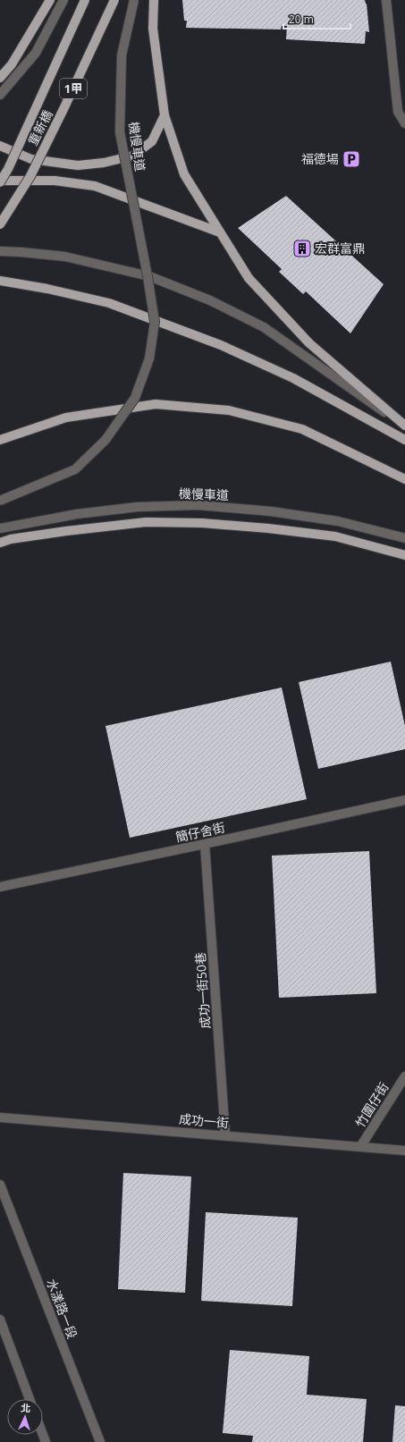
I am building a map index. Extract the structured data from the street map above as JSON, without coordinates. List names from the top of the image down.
{
  "streets": {
    "main road": ["1甲", "重新橋"],
    "street": [
      "機慢車道",
      "簡仔舍街",
      "成功一街50巷",
      "竹圍仔街",
      "成功一街",
      "水漾路一段"
    ]
  },
  "crossings": [
    ["簡仔舍街", "成功一街50巷"],
    ["成功一街50巷", "成功一街"],
    ["竹圍仔街", "成功一街"]
  ],
  "places": {
    "parking": ["福德場"],
    "building": ["宏群富鼎"]
  },
  "scale_bar": "20 m",
  "north": "top"
}
